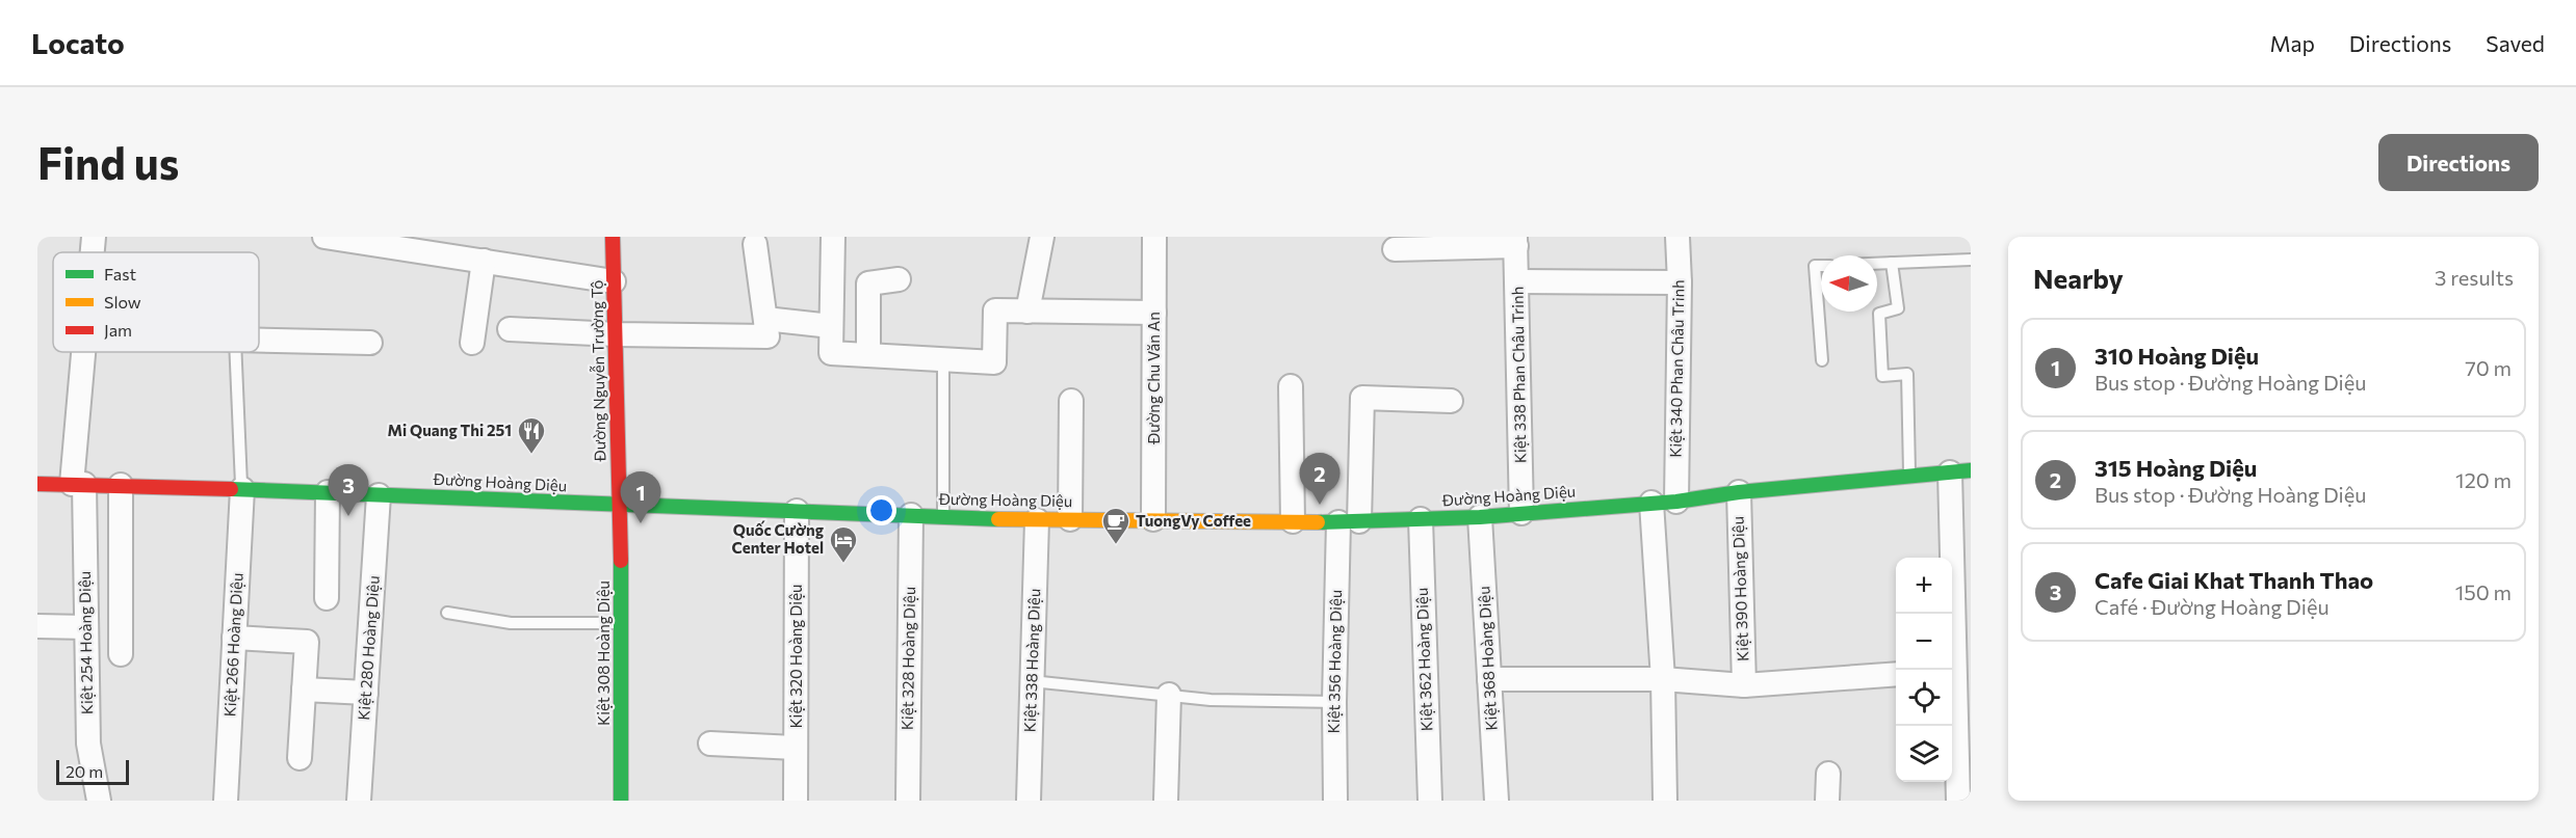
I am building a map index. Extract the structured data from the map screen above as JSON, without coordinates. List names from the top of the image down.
{
  "streets": {
    "main road": ["Đường Nguyễn Trường Tộ", "Đường Hoàng Diệu", "Kiệt 308 Hoàng Diệu"],
    "street": [
      "Kiệt 340 Phan Châu Trinh",
      "Kiệt 338 Phan Châu Trinh",
      "Đường Chu Văn An",
      "Kiệt 390 Hoàng Diệu",
      "Kiệt 254 Hoàng Diệu",
      "Kiệt 266 Hoàng Diệu",
      "Kiệt 280 Hoàng Diệu",
      "Kiệt 320 Hoàng Diệu",
      "Kiệt 328 Hoàng Diệu",
      "Kiệt 368 Hoàng Diệu",
      "Kiệt 362 Hoàng Diệu",
      "Kiệt 338 Hoàng Diệu",
      "Kiệt 356 Hoàng Diệu"
    ]
  },
  "crossings": [
    ["Kiệt 340 Phan Châu Trinh", "Đường Hoàng Diệu"],
    ["Đường Nguyễn Trường Tộ", "Đường Hoàng Diệu"],
    ["Đường Nguyễn Trường Tộ", "Kiệt 308 Hoàng Diệu"],
    ["Kiệt 338 Phan Châu Trinh", "Đường Hoàng Diệu"],
    ["Đường Chu Văn An", "Đường Hoàng Diệu"],
    ["Đường Hoàng Diệu", "Kiệt 390 Hoàng Diệu"],
    ["Đường Hoàng Diệu", "Kiệt 254 Hoàng Diệu"],
    ["Đường Hoàng Diệu", "Kiệt 266 Hoàng Diệu"],
    ["Đường Hoàng Diệu", "Kiệt 280 Hoàng Diệu"],
    ["Đường Hoàng Diệu", "Kiệt 308 Hoàng Diệu"],
    ["Đường Hoàng Diệu", "Kiệt 320 Hoàng Diệu"],
    ["Đường Hoàng Diệu", "Kiệt 328 Hoàng Diệu"],
    ["Đường Hoàng Diệu", "Kiệt 368 Hoàng Diệu"],
    ["Đường Hoàng Diệu", "Kiệt 362 Hoàng Diệu"],
    ["Đường Hoàng Diệu", "Kiệt 338 Hoàng Diệu"],
    ["Đường Hoàng Diệu", "Kiệt 356 Hoàng Diệu"]
  ],
  "places": {
    "restaurant": ["Mi Quang Thi 251"],
    "cafe": ["TuongVy Coffee"],
    "hotel": ["Quốc Cường Center Hotel"]
  },
  "legend": ["Fast", "Slow", "Jam"],
  "scale_bar": "20 m",
  "north": "left",
  "page": {
    "header": "Locato",
    "nav": ["Map", "Directions", "Saved"],
    "buttons": "Directions",
    "title": "Find us",
    "heading": ["Nearby", "3 results"],
    "list": [
      {
        "mark": "1",
        "name": "310 Hoàng Diệu",
        "note": "Bus stop · Đường Hoàng Diệu",
        "value": "70 m"
      },
      {
        "mark": "2",
        "name": "315 Hoàng Diệu",
        "note": "Bus stop · Đường Hoàng Diệu",
        "value": "120 m"
      },
      {
        "mark": "3",
        "name": "Cafe Giai Khat Thanh Thao",
        "note": "Café · Đường Hoàng Diệu",
        "value": "150 m"
      }
    ],
    "pins": ["2", "3", "1"],
    "map_buttons": ["+", "−"],
    "scale": "20 m"
  }
}
